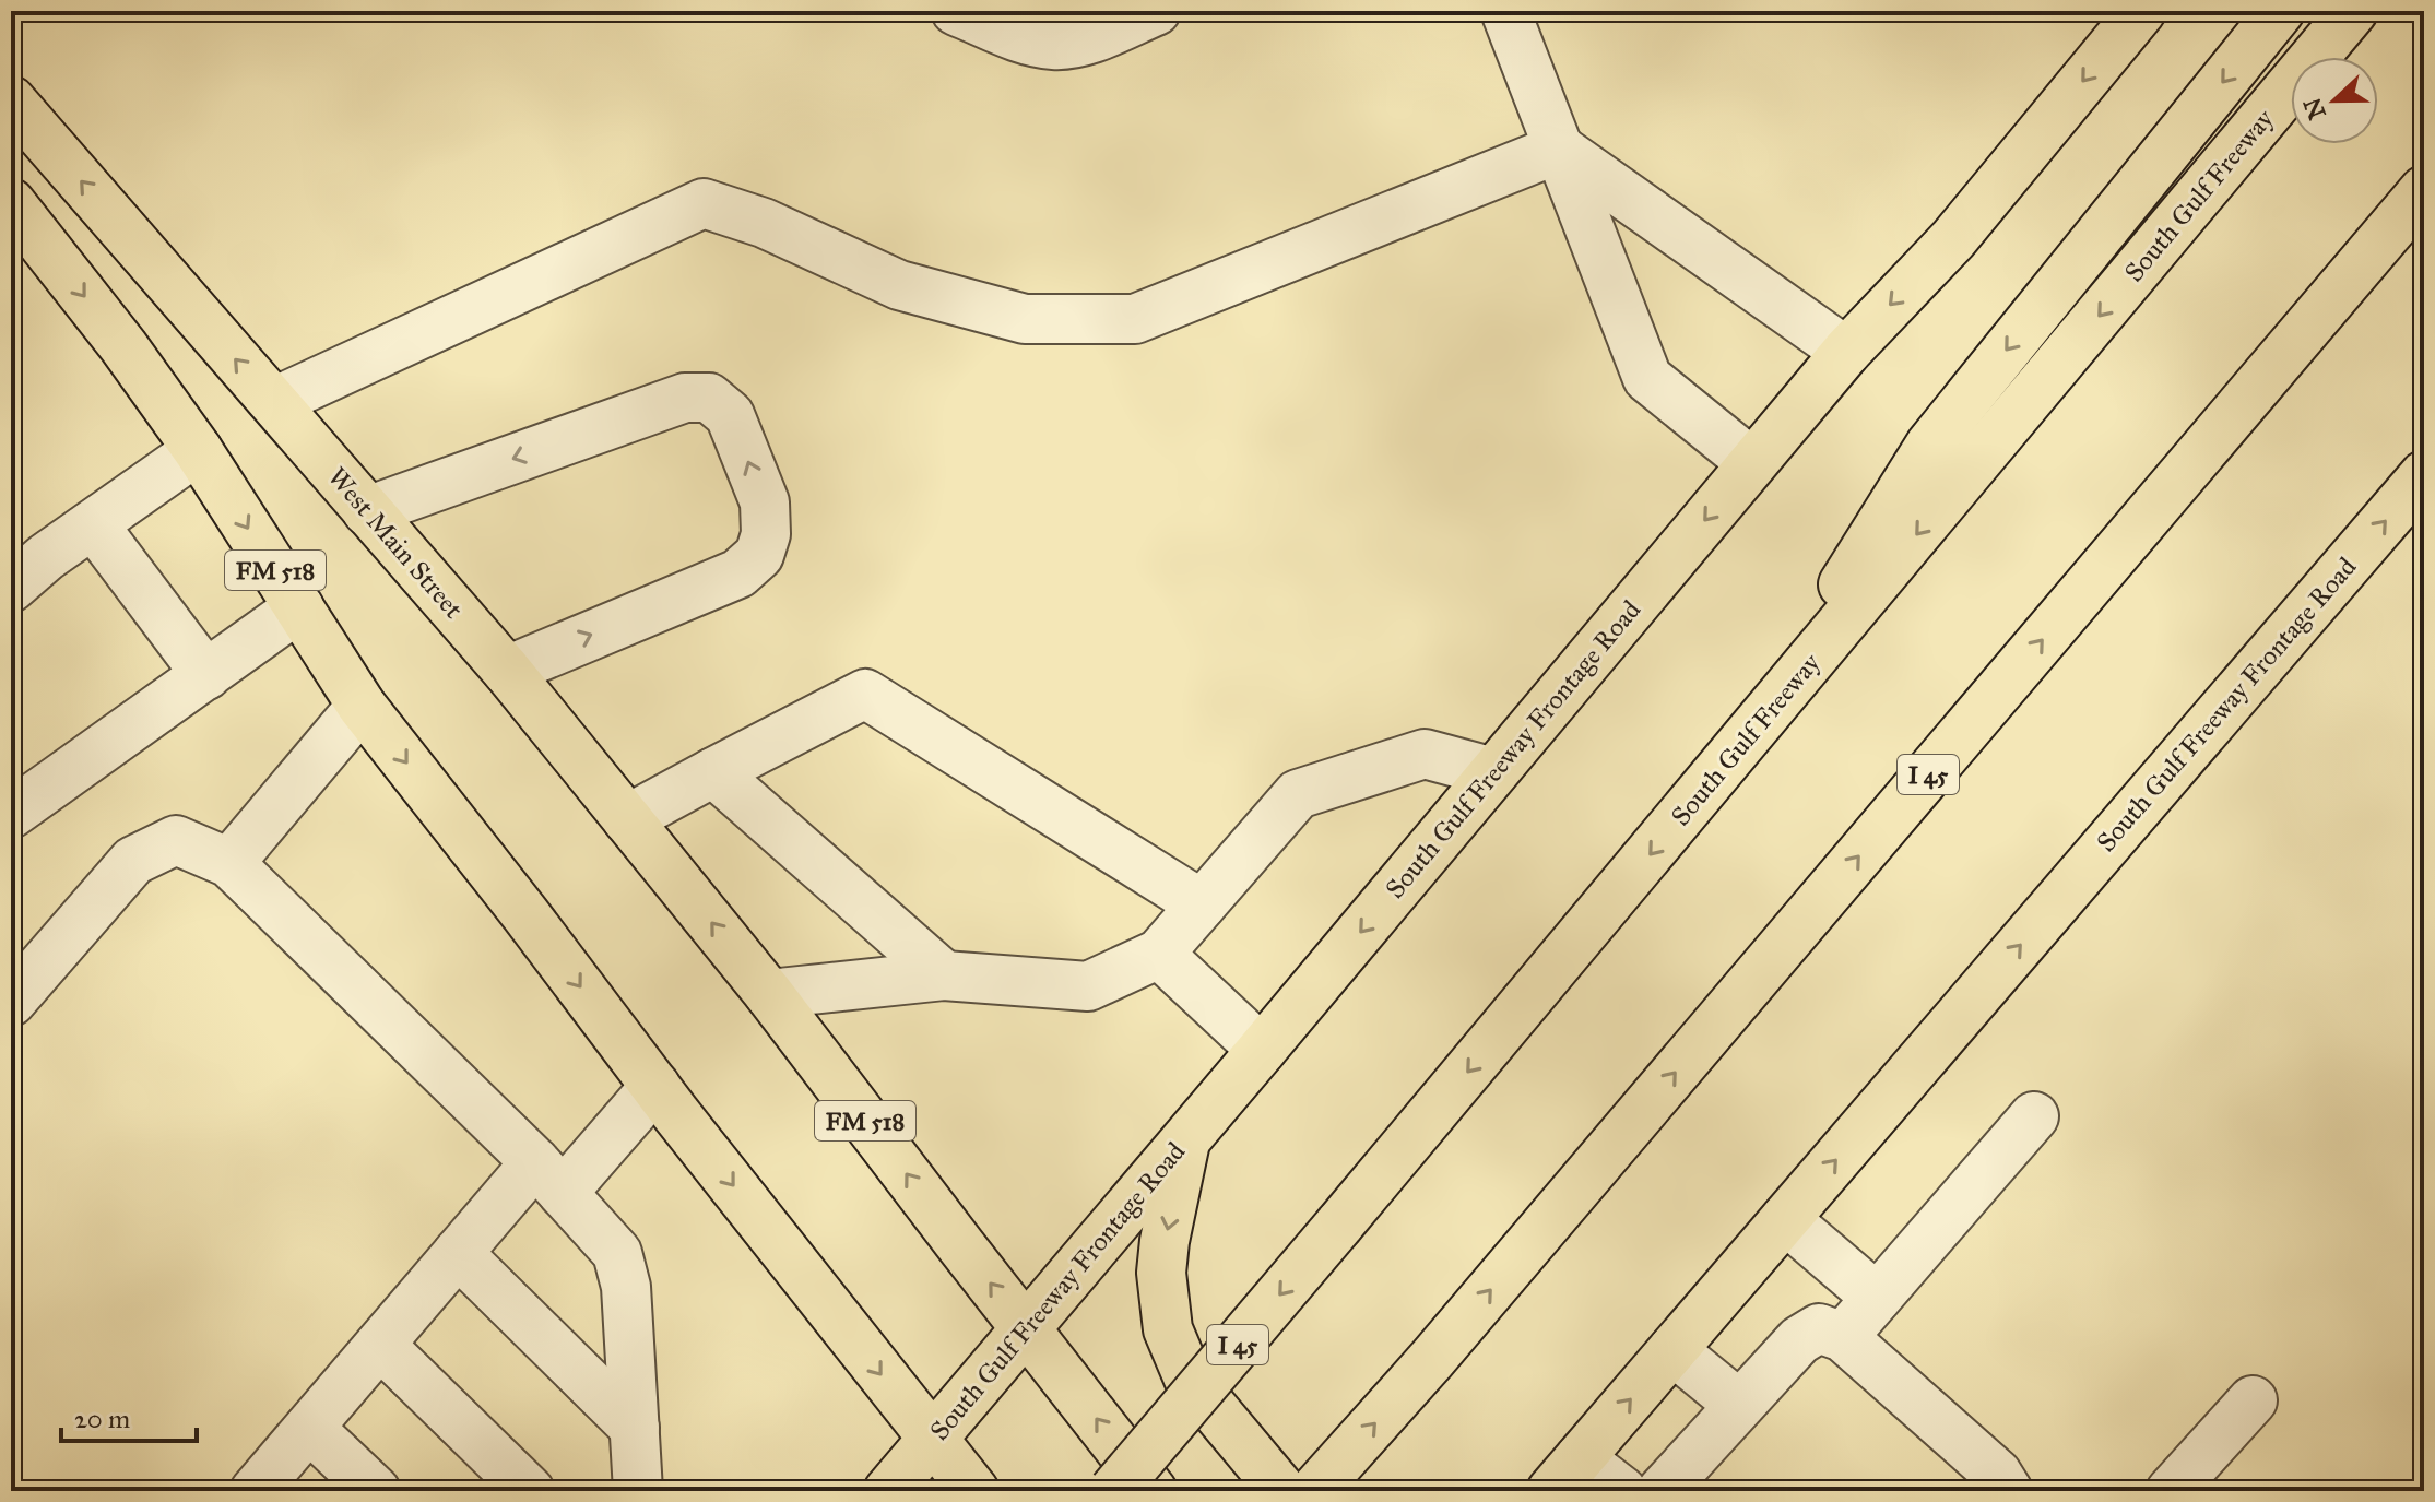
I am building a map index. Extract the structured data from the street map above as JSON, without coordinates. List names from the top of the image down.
{
  "streets": {
    "main road": [
      "South Gulf Freeway",
      "West Main Street",
      "FM 518",
      "South Gulf Freeway Frontage Road",
      "I 45"
    ]
  },
  "crossings": [
    ["South Gulf Freeway", "FM 518"],
    ["West Main Street", "FM 518"],
    ["FM 518", "South Gulf Freeway Frontage Road"]
  ],
  "scale_bar": "20 m",
  "north": "left"
}
